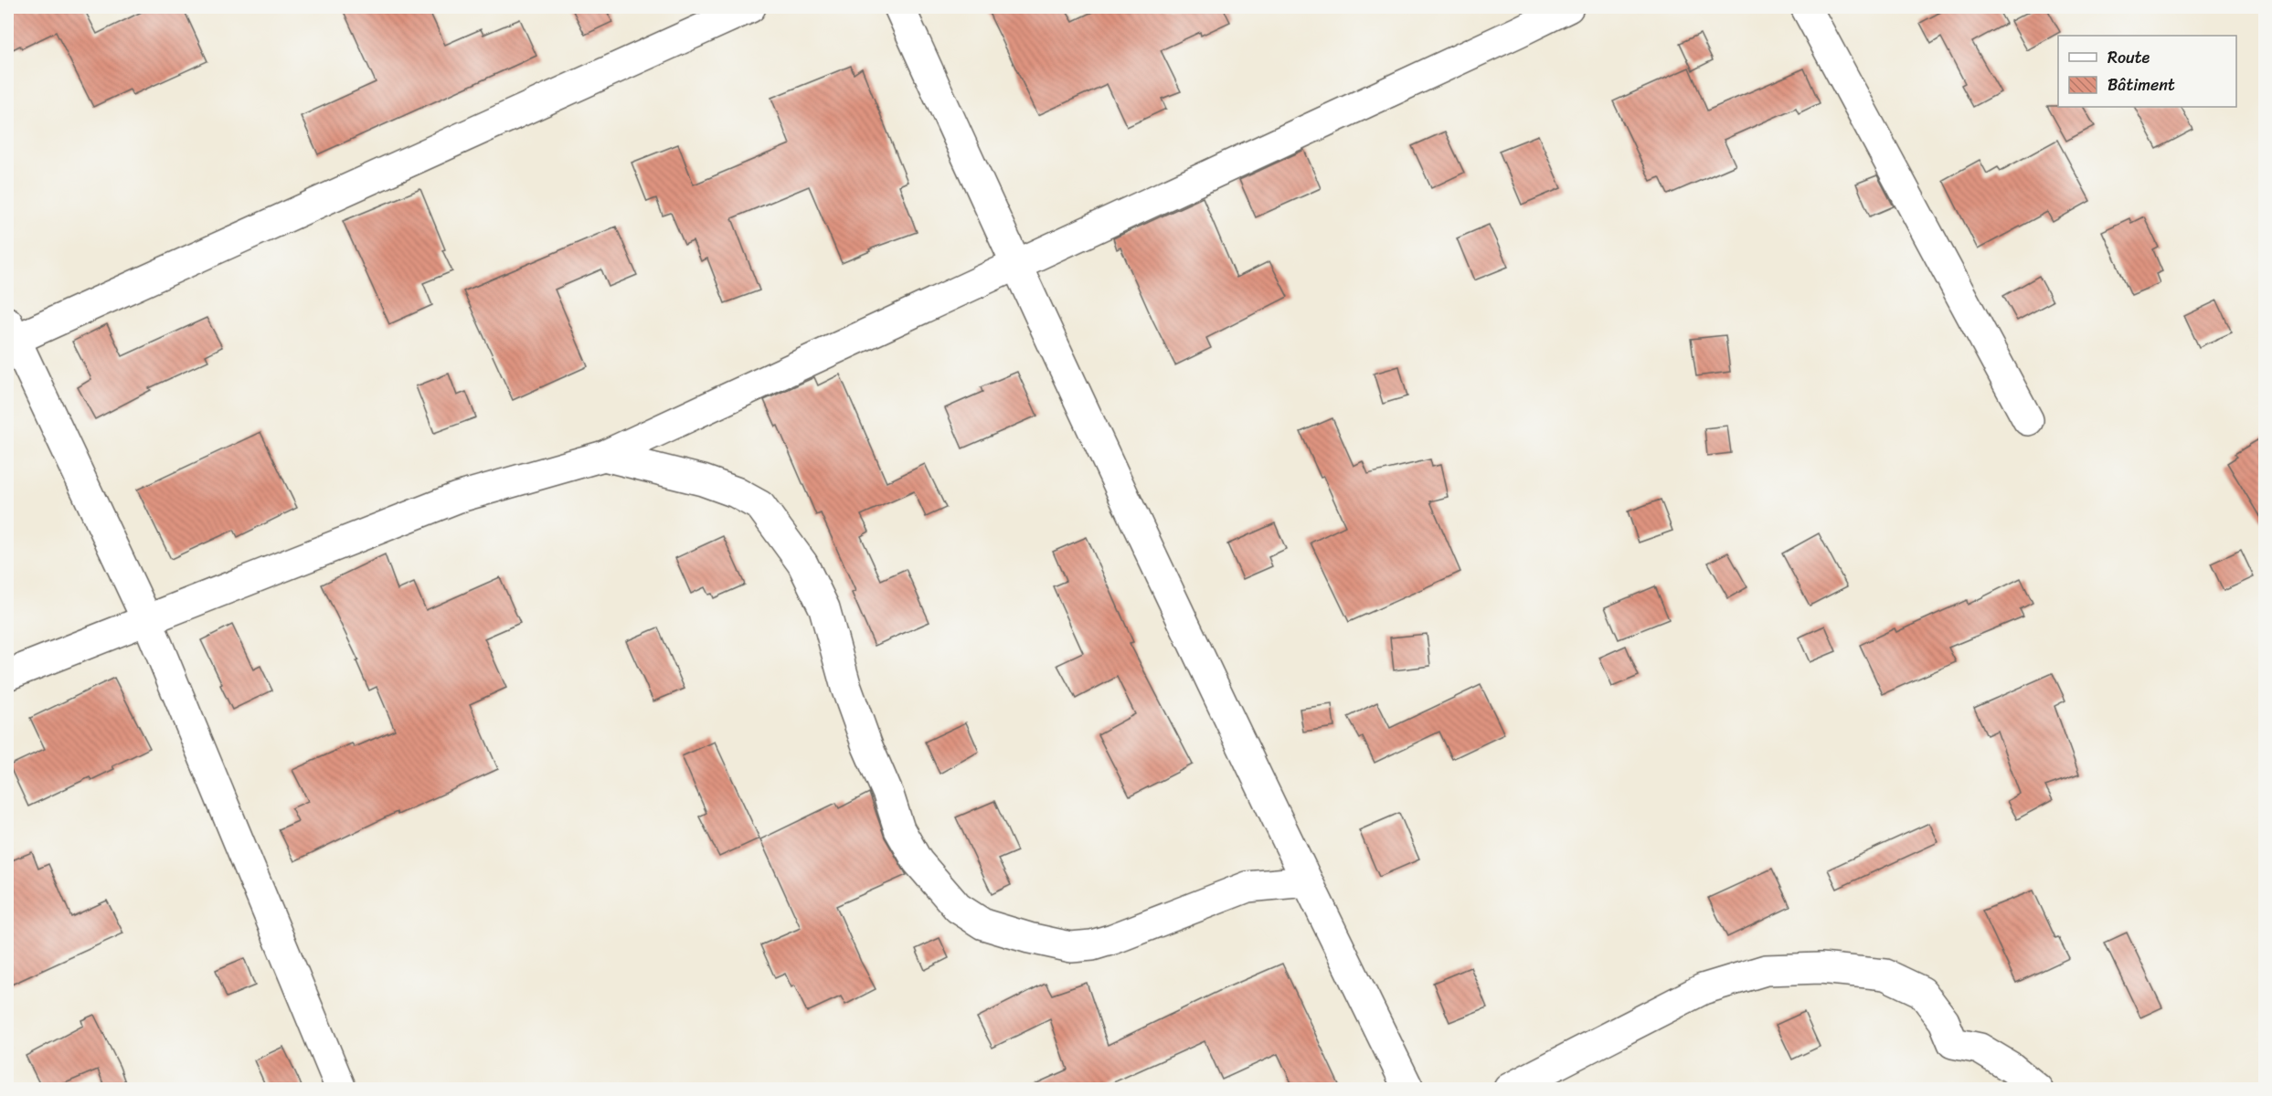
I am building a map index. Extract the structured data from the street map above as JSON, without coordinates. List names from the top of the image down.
{
  "legend": ["Route", "Bâtiment"]
}
